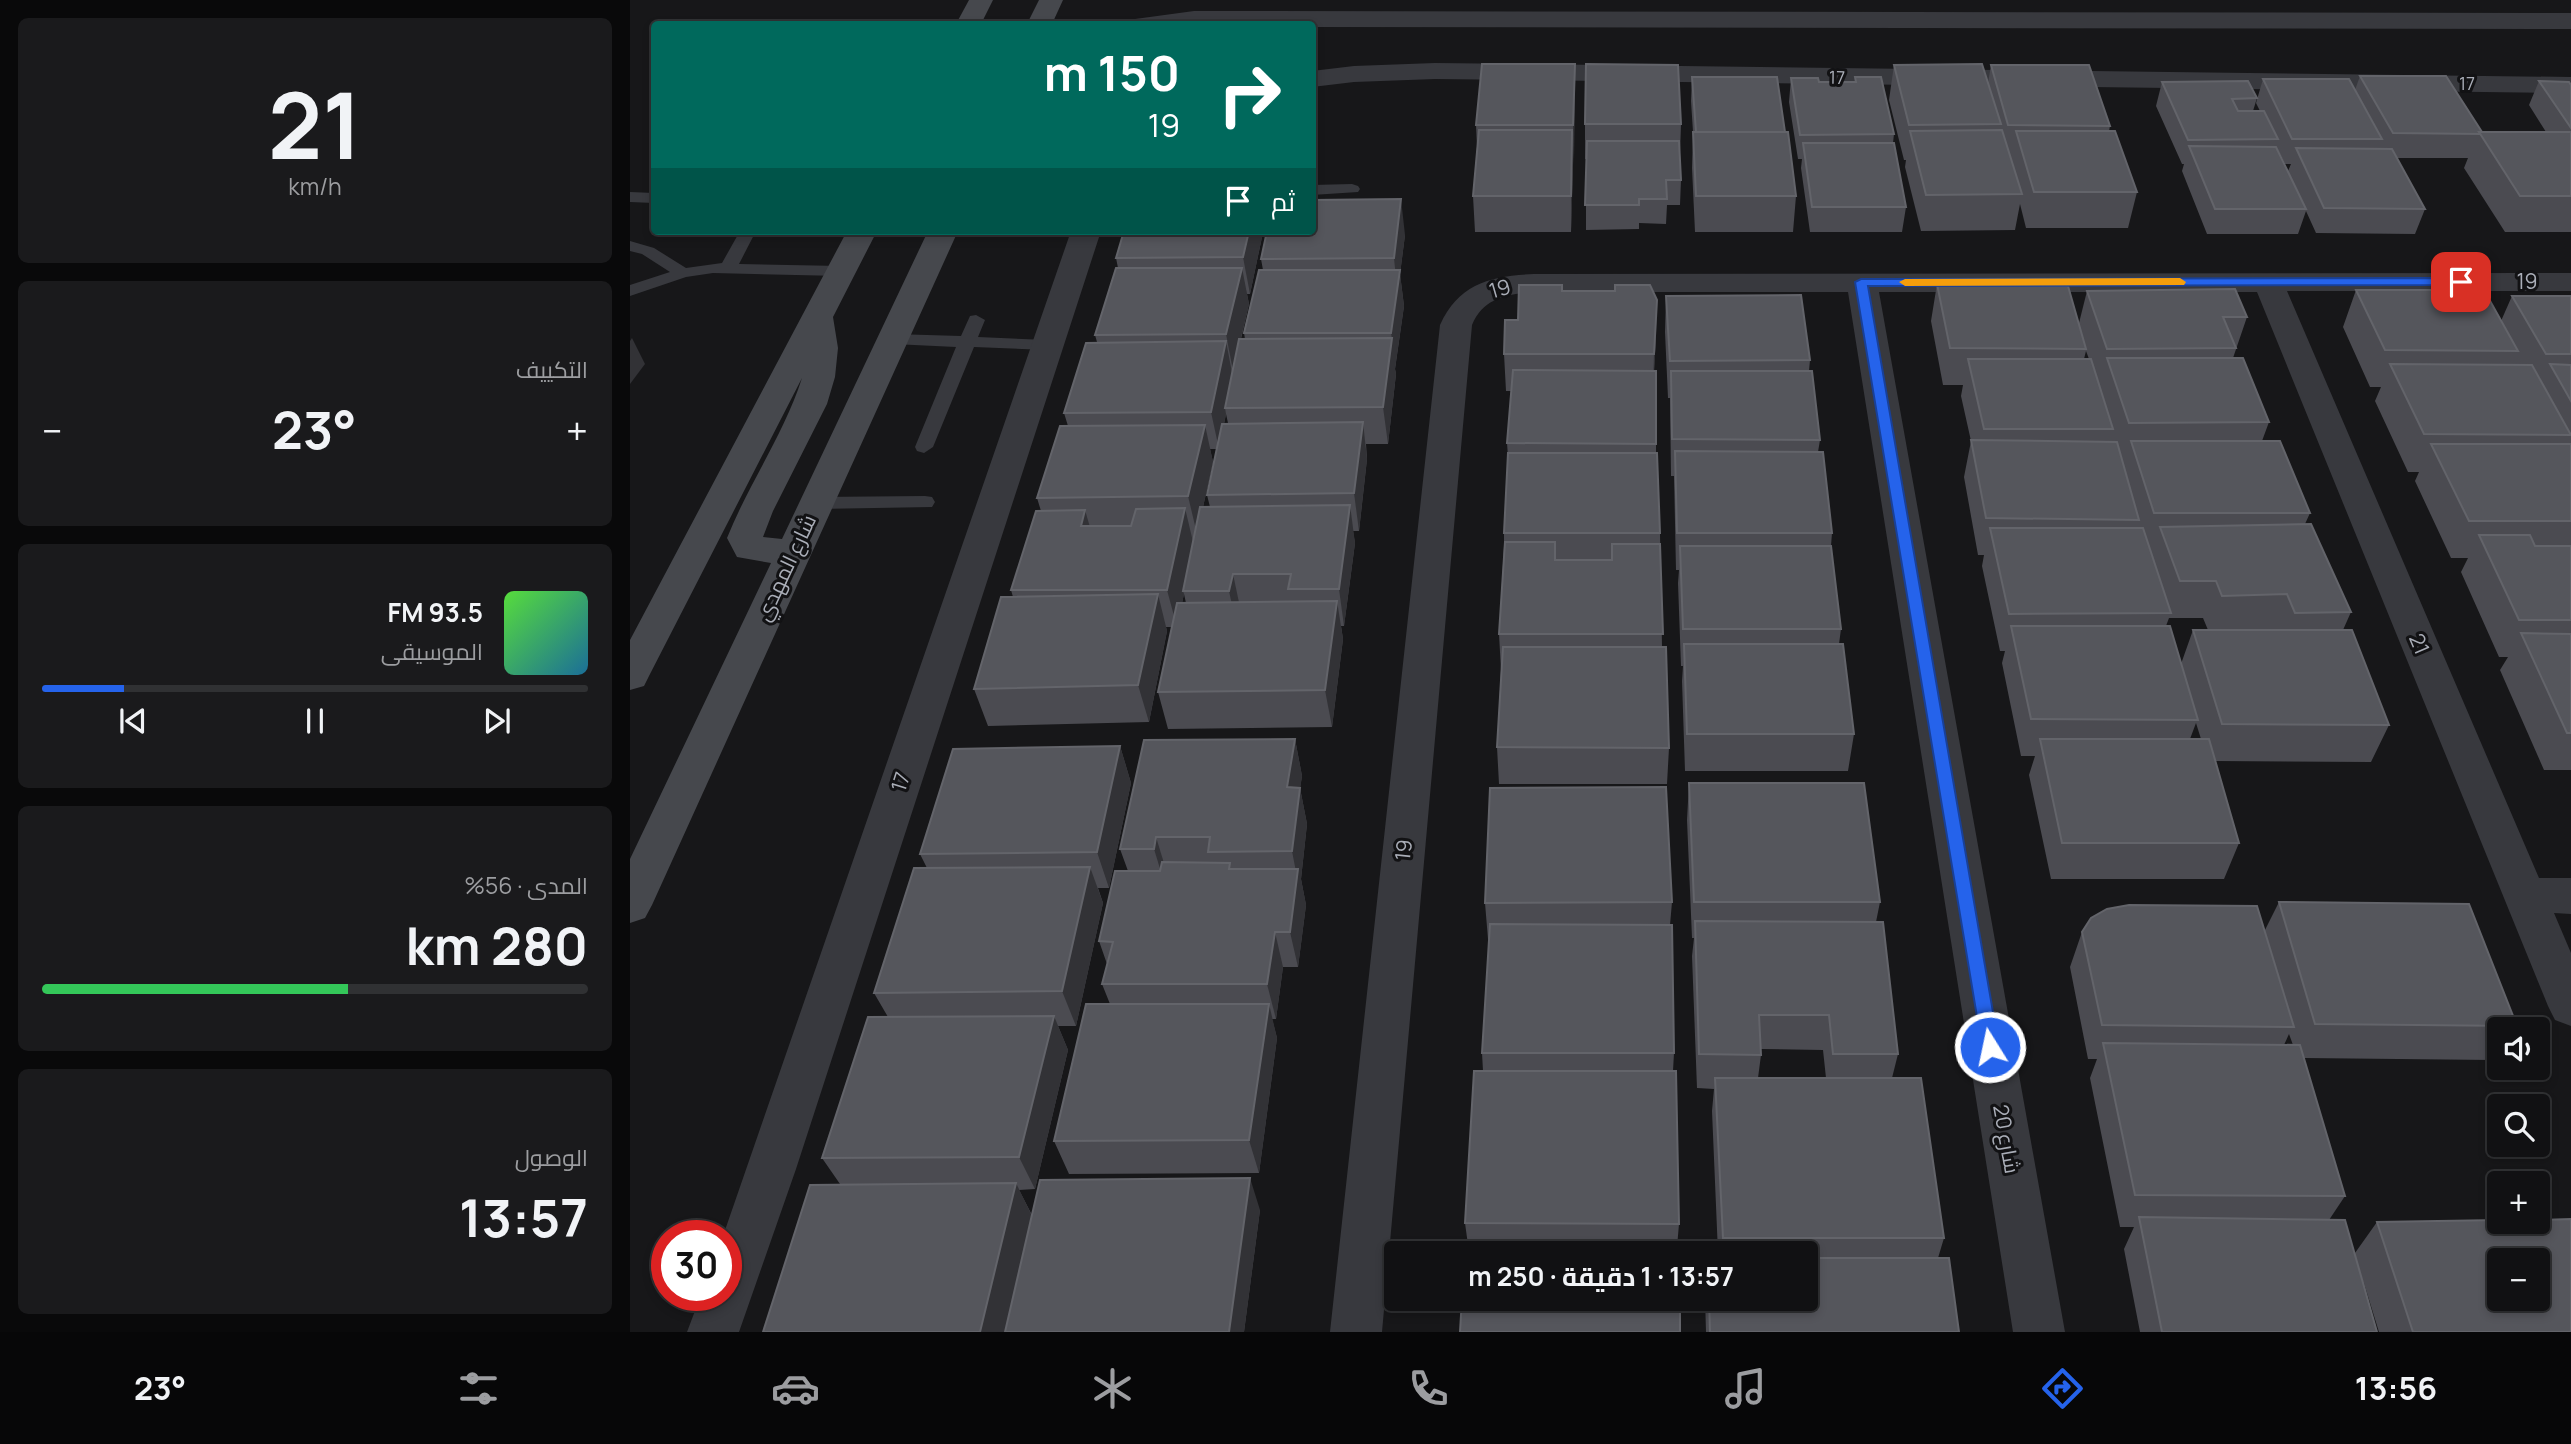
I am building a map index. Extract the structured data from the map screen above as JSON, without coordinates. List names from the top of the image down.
{
  "streets": {
    "main road": ["شارع المهدي"],
    "street": [
      "17",
      "19",
      "21",
      "شارع 20"
    ]
  },
  "crossings": [
    ["19", "21"],
    ["19", "شارع 20"]
  ],
  "page": {
    "tile": [
      ["21", "km/h"],
      "التكييف",
      ["المدى · 56%", "280 km"],
      ["الوصول", "13:57"]
    ],
    "turn": ["150 m", "19"],
    "then": "ثم",
    "heat": ["−", "23°", "+"],
    "song": ["93.5 FM", "الموسيقى"],
    "map_buttons": ["+", "−"],
    "limit": "30",
    "trip": "13:57 · 1 دقيقة · 250 m",
    "tabs": ["13:56", "23°"]
  }
}
